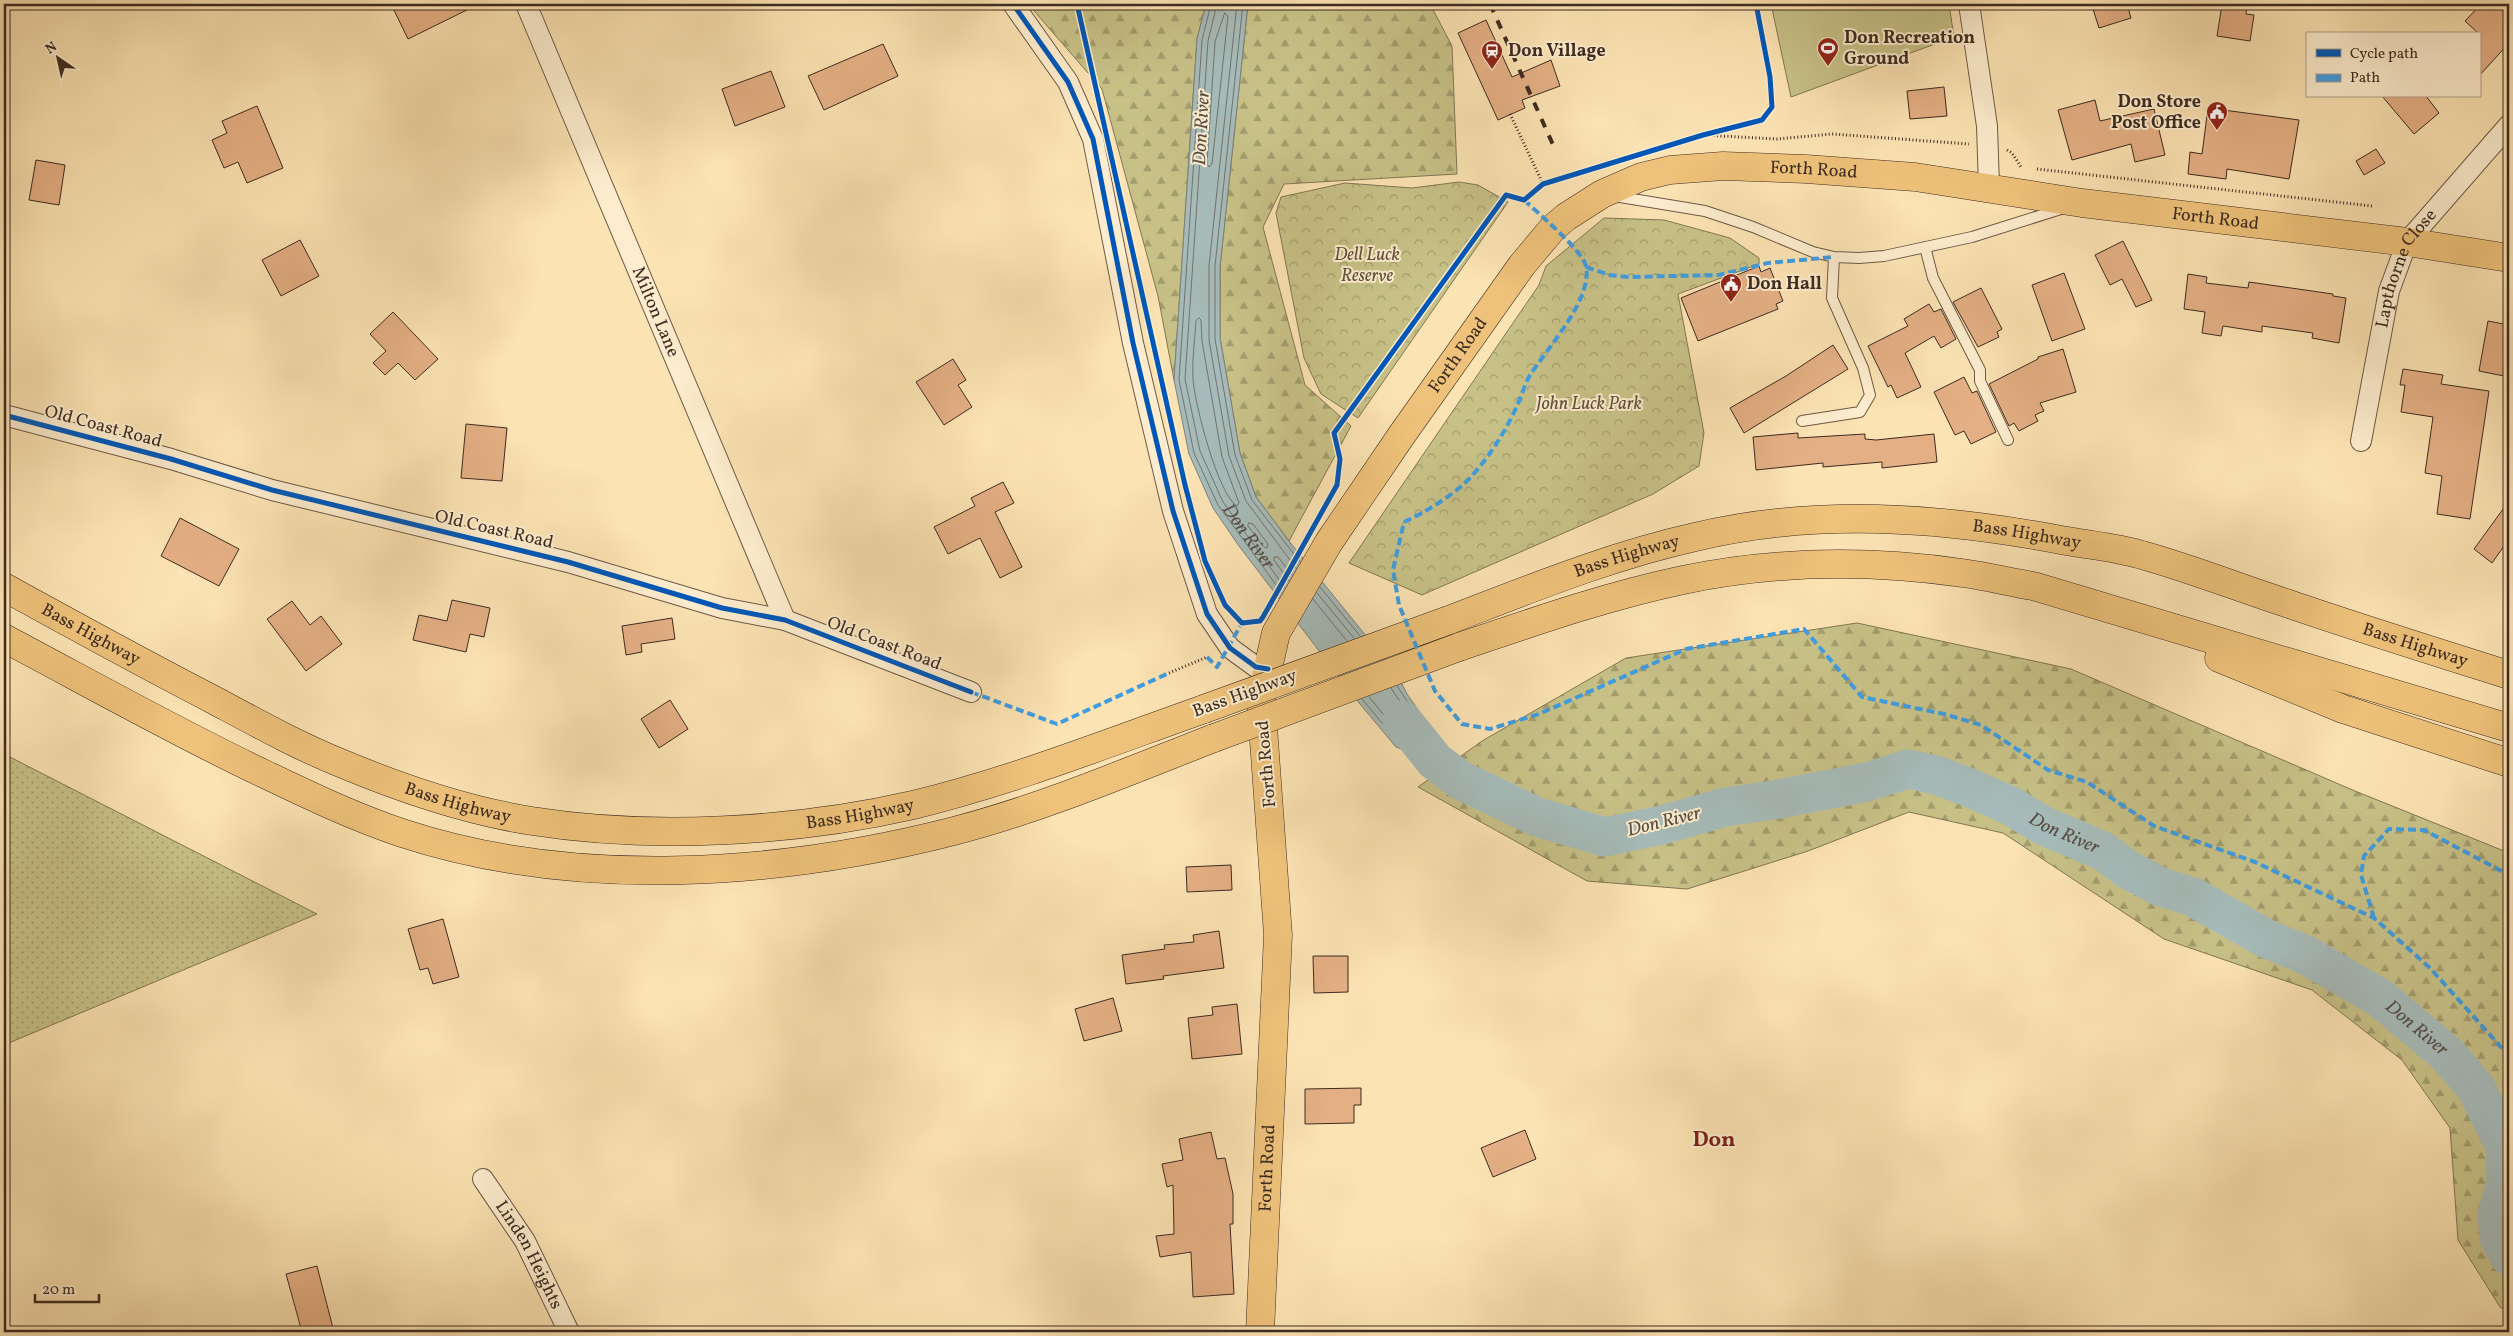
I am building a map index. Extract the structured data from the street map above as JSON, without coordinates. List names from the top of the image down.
{
  "streets": {
    "main road": ["Forth Road", "Bass Highway"],
    "street": [
      "Lapthorne Close",
      "Milton Lane",
      "Old Coast Road",
      "Linden Heights"
    ]
  },
  "crossings": [
    ["Forth Road", "Lapthorne Close"],
    ["Milton Lane", "Old Coast Road"]
  ],
  "districts": ["Don"],
  "water": ["Don River"],
  "parks": ["Dell Luck Reserve", "John Luck Park"],
  "places": {
    "sports": ["Don Recreation Ground"],
    "station": ["Don Village"],
    "public building": ["Don Store Post Office", "Don Hall"]
  },
  "legend": ["Cycle path", "Path"],
  "scale_bar": "20 m",
  "north": "top left"
}
